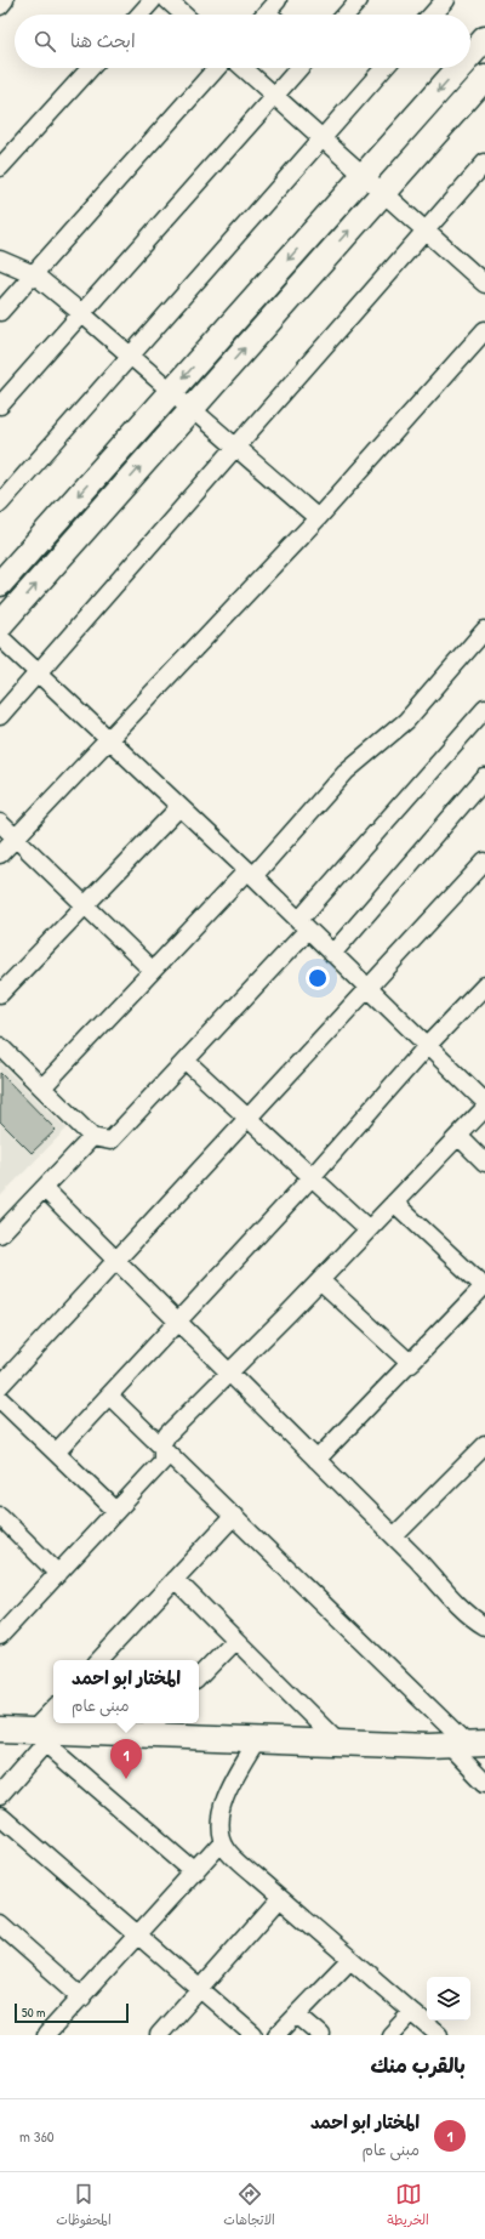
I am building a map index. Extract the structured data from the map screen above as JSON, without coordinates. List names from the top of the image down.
{
  "scale_bar": "50 m",
  "page": {
    "search": "ابحث هنا",
    "popup": ["المختار ابو احمد", "مبنى عام"],
    "pins": "1",
    "scale": "50 m",
    "heading": "بالقرب منك",
    "list": [
      {
        "mark": "1",
        "name": "المختار ابو احمد",
        "note": "مبنى عام",
        "value": "360 m"
      }
    ],
    "nav": ["الخريطة", "الاتجاهات", "المحفوظات"]
  }
}
